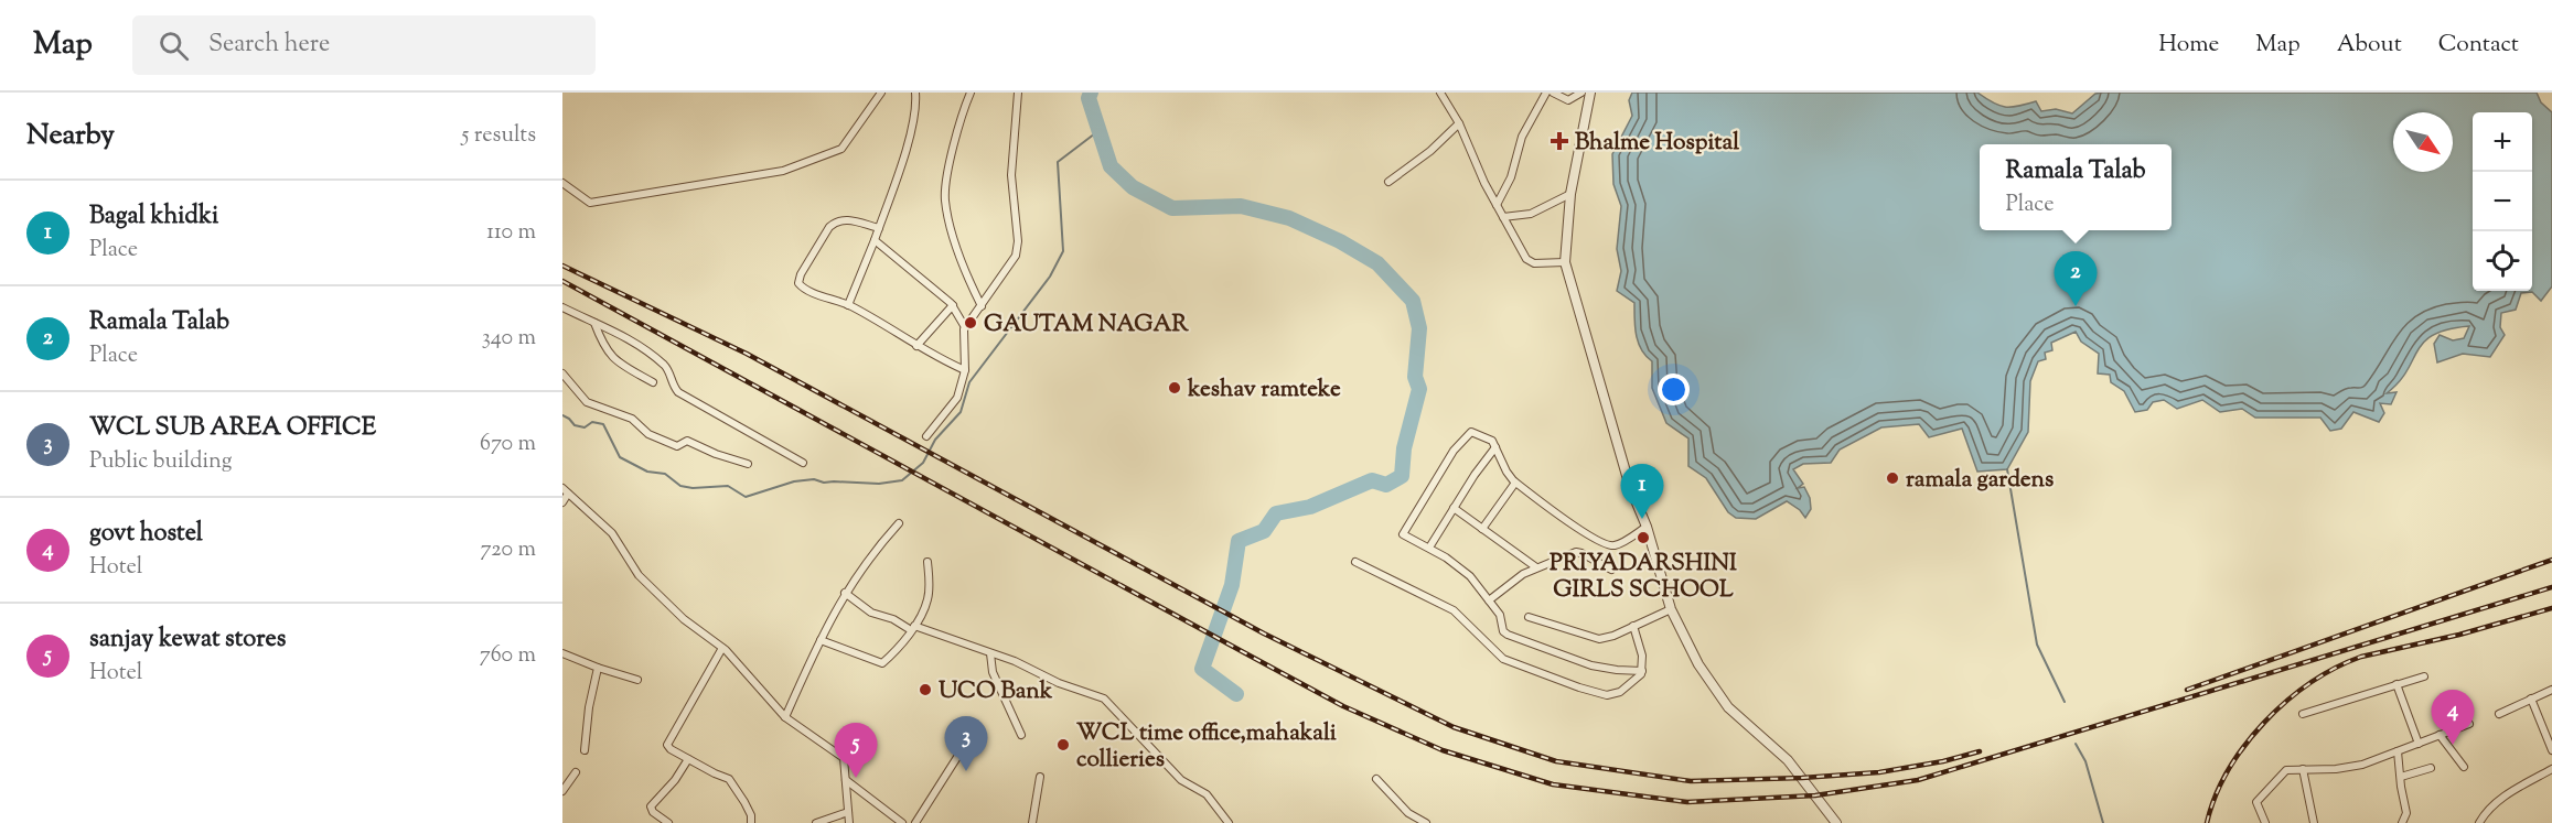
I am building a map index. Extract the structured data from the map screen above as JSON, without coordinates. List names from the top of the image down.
{
  "places": {
    "health": ["Bhalme Hospital"],
    "other": [
      "GAUTAM NAGAR",
      "keshav ramteke",
      "ramala gardens",
      "PRIYADARSHINI GIRLS SCHOOL",
      "UCO Bank",
      "WCL time office,mahakali collieries"
    ]
  },
  "north": "bottom right",
  "page": {
    "header": "Map",
    "search": "Search here",
    "nav": [
      "Home",
      "Map",
      "About",
      "Contact"
    ],
    "heading": ["Nearby", "5 results"],
    "map_buttons": ["+", "−"],
    "popup": ["Ramala Talab", "Place"],
    "list": [
      {
        "mark": "1",
        "name": "Bagal khidki",
        "note": "Place",
        "value": "110 m"
      },
      {
        "mark": "2",
        "name": "Ramala Talab",
        "note": "Place",
        "value": "340 m"
      },
      {
        "mark": "3",
        "name": "WCL SUB AREA OFFICE",
        "note": "Public building",
        "value": "670 m"
      },
      {
        "mark": "4",
        "name": "govt hostel",
        "note": "Hotel",
        "value": "720 m"
      },
      {
        "mark": "5",
        "name": "sanjay kewat stores",
        "note": "Hotel",
        "value": "760 m"
      }
    ],
    "pins": [
      "2",
      "1",
      "4",
      "3",
      "5"
    ]
  }
}
